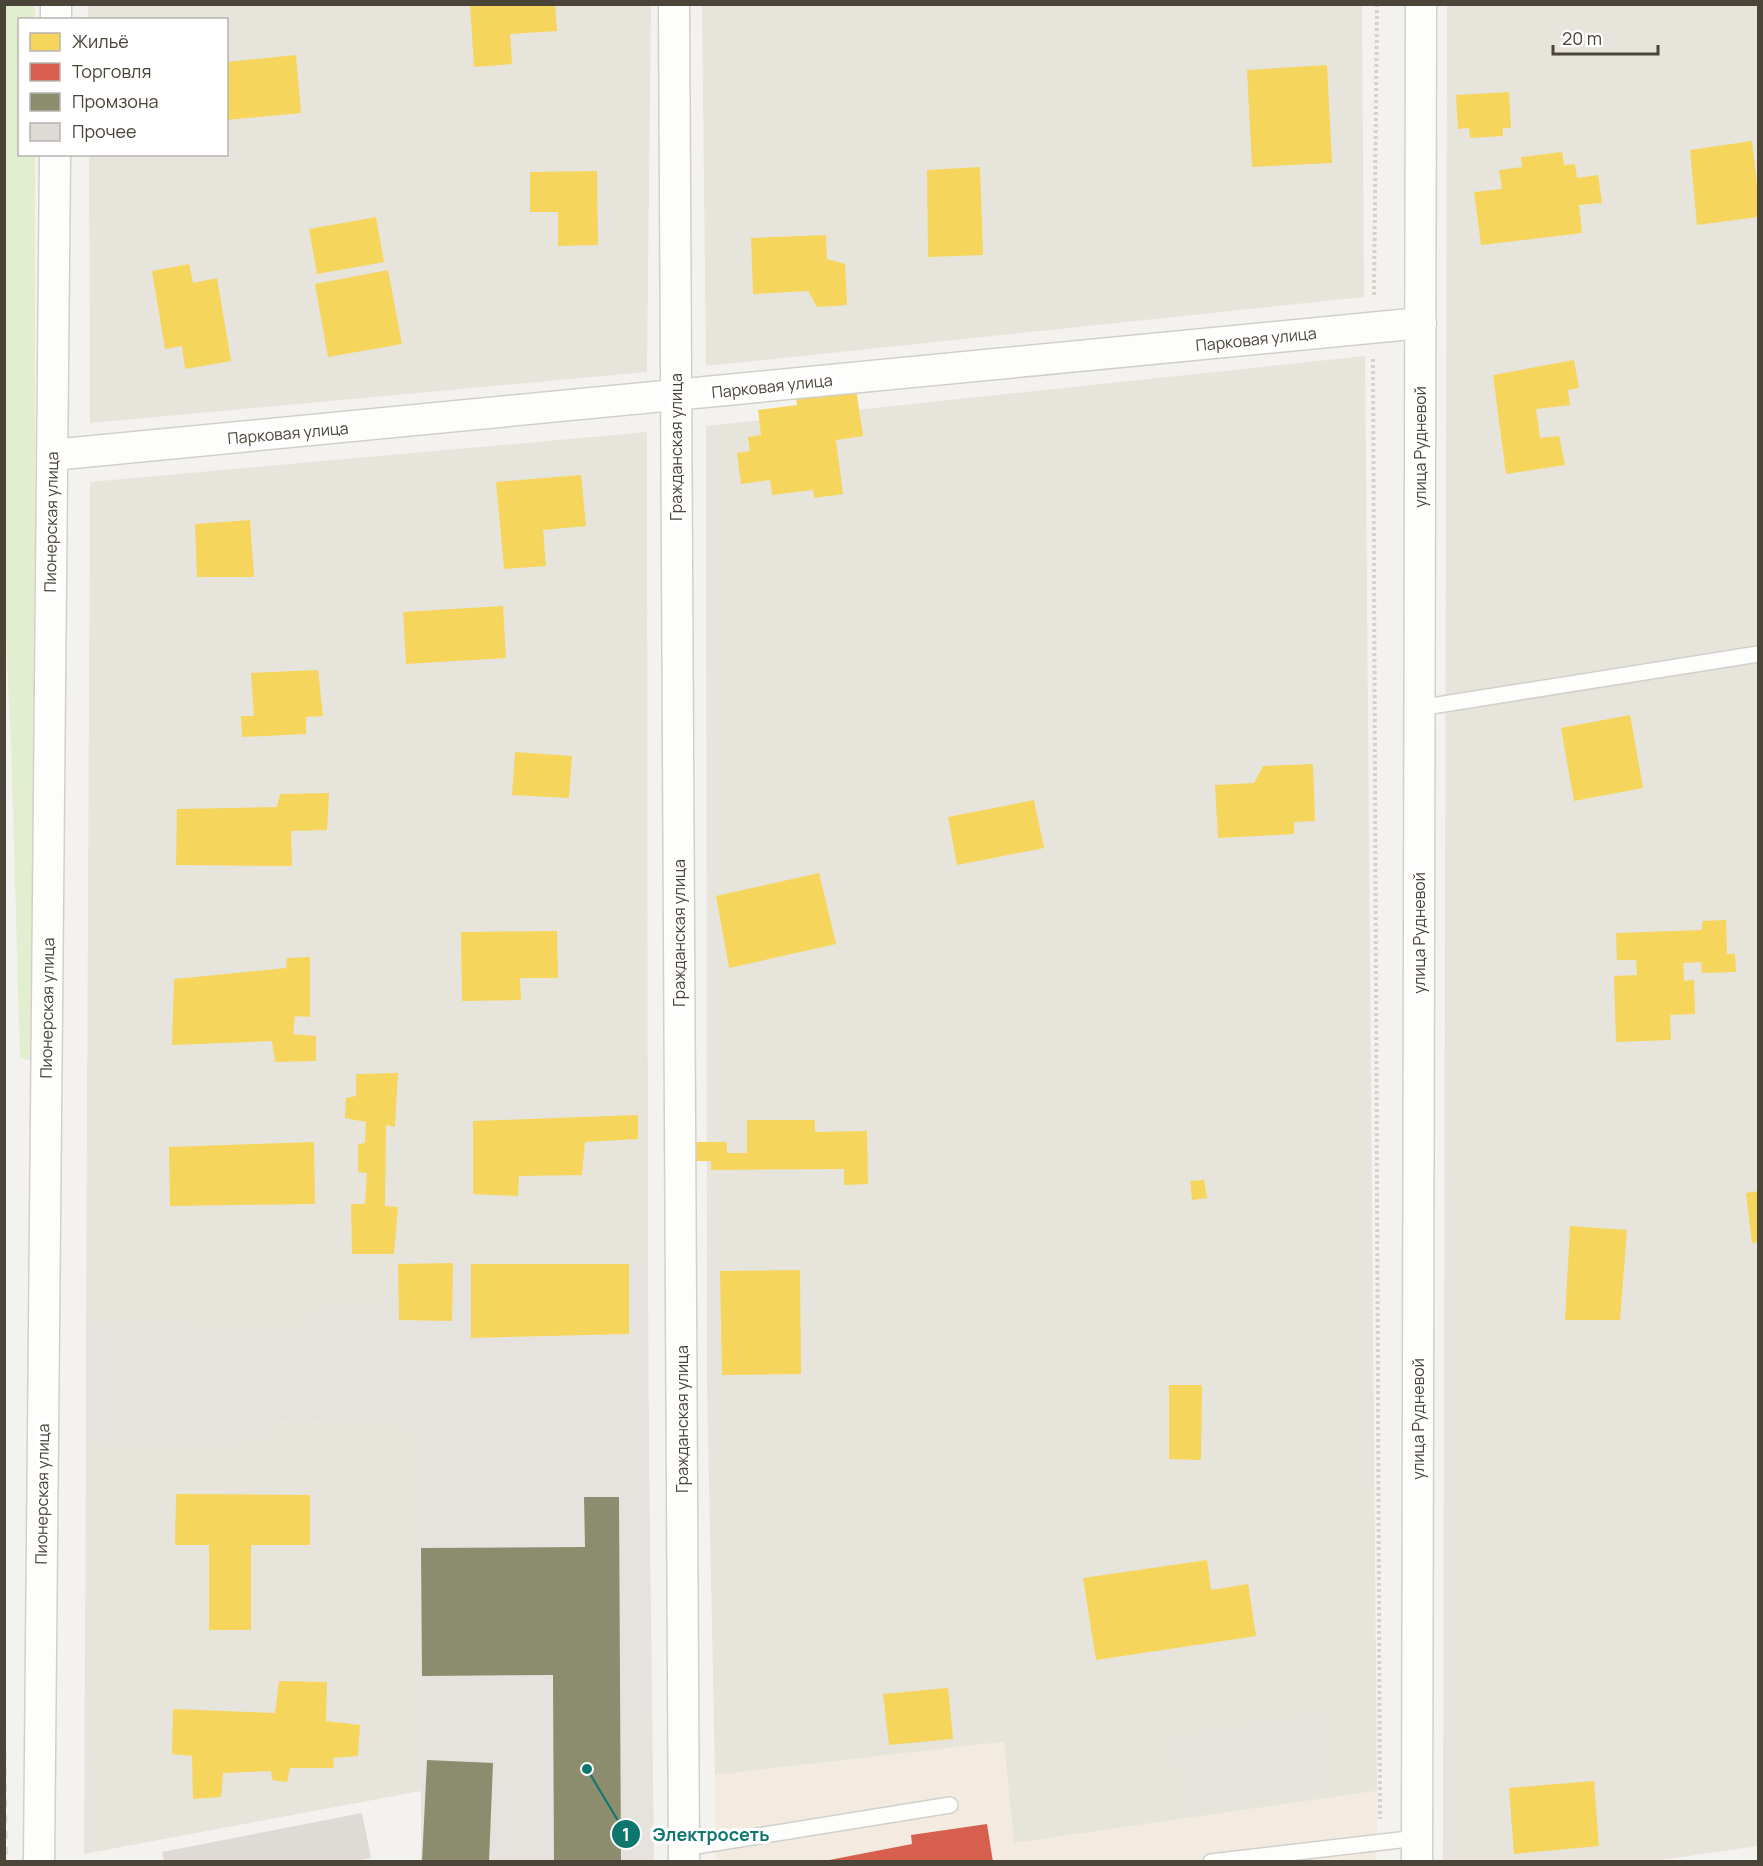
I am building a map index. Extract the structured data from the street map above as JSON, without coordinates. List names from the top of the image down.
{
  "streets": {
    "street": [
      "Парковая улица",
      "Гражданская улица",
      "улица Рудневой",
      "Пионерская улица"
    ]
  },
  "crossings": [
    ["Парковая улица", "Гражданская улица"],
    ["Парковая улица", "улица Рудневой"],
    ["Парковая улица", "Пионерская улица"]
  ],
  "places": ["Электросеть"],
  "legend": [
    "Жильё",
    "Торговля",
    "Промзона",
    "Прочее"
  ],
  "scale_bar": "20 m"
}
